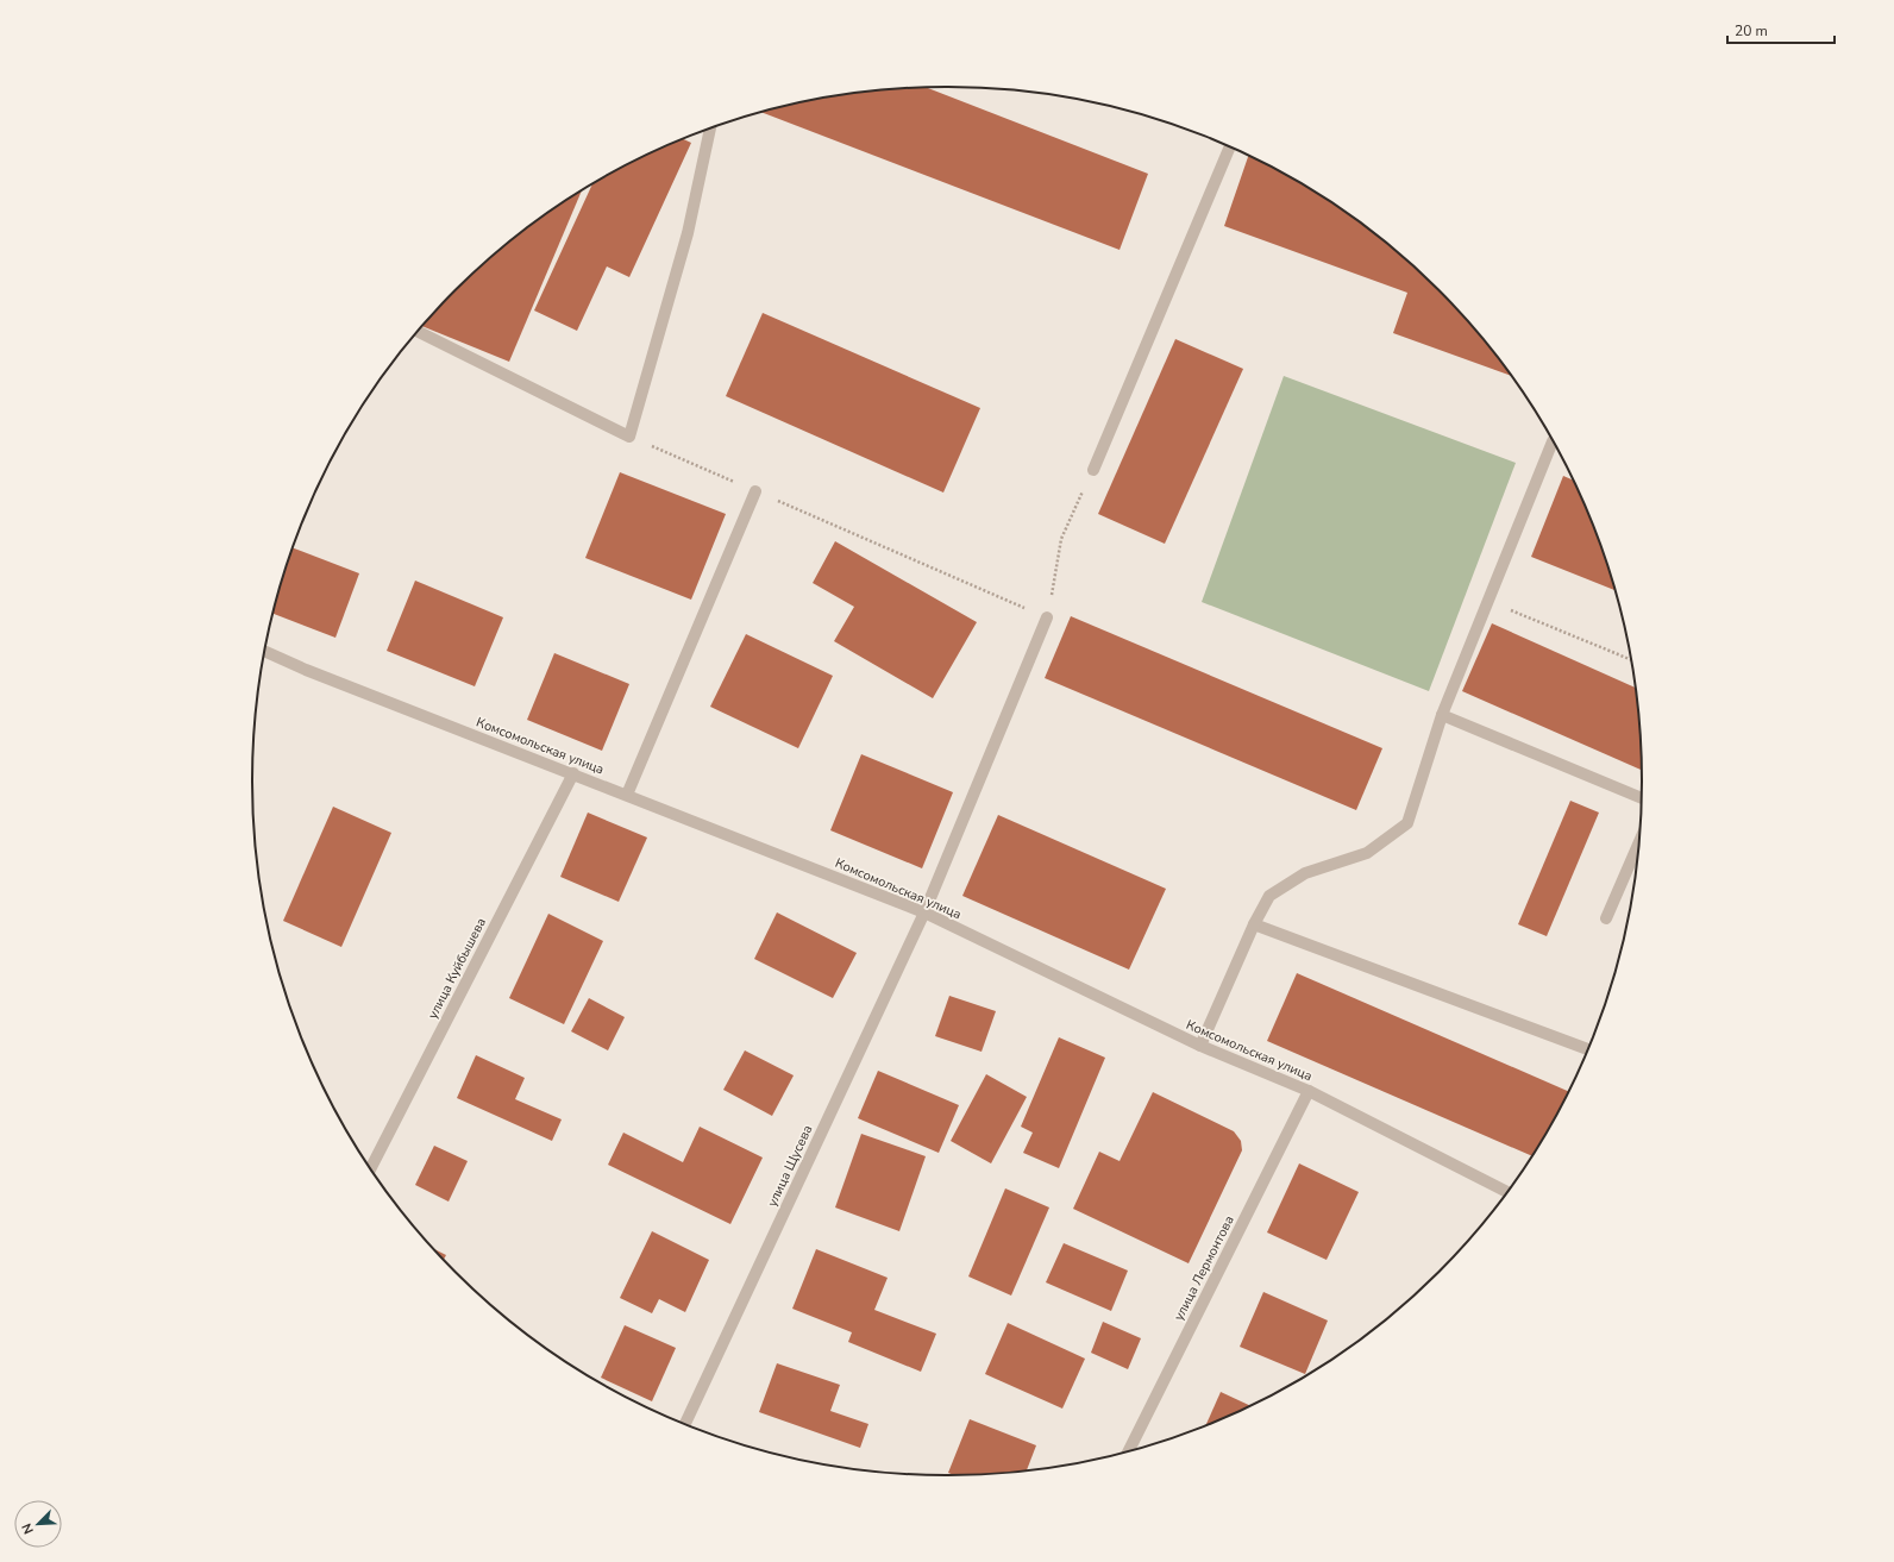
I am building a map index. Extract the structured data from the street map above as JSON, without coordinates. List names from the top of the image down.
{
  "streets": {
    "street": [
      "Комсомольская улица",
      "улица Куйбышева",
      "улица Щусева",
      "улица Лермонтова"
    ]
  },
  "crossings": [
    ["Комсомольская улица", "улица Куйбышева"],
    ["Комсомольская улица", "улица Щусева"],
    ["Комсомольская улица", "улица Лермонтова"]
  ],
  "scale_bar": "20 m",
  "north": "bottom left"
}
